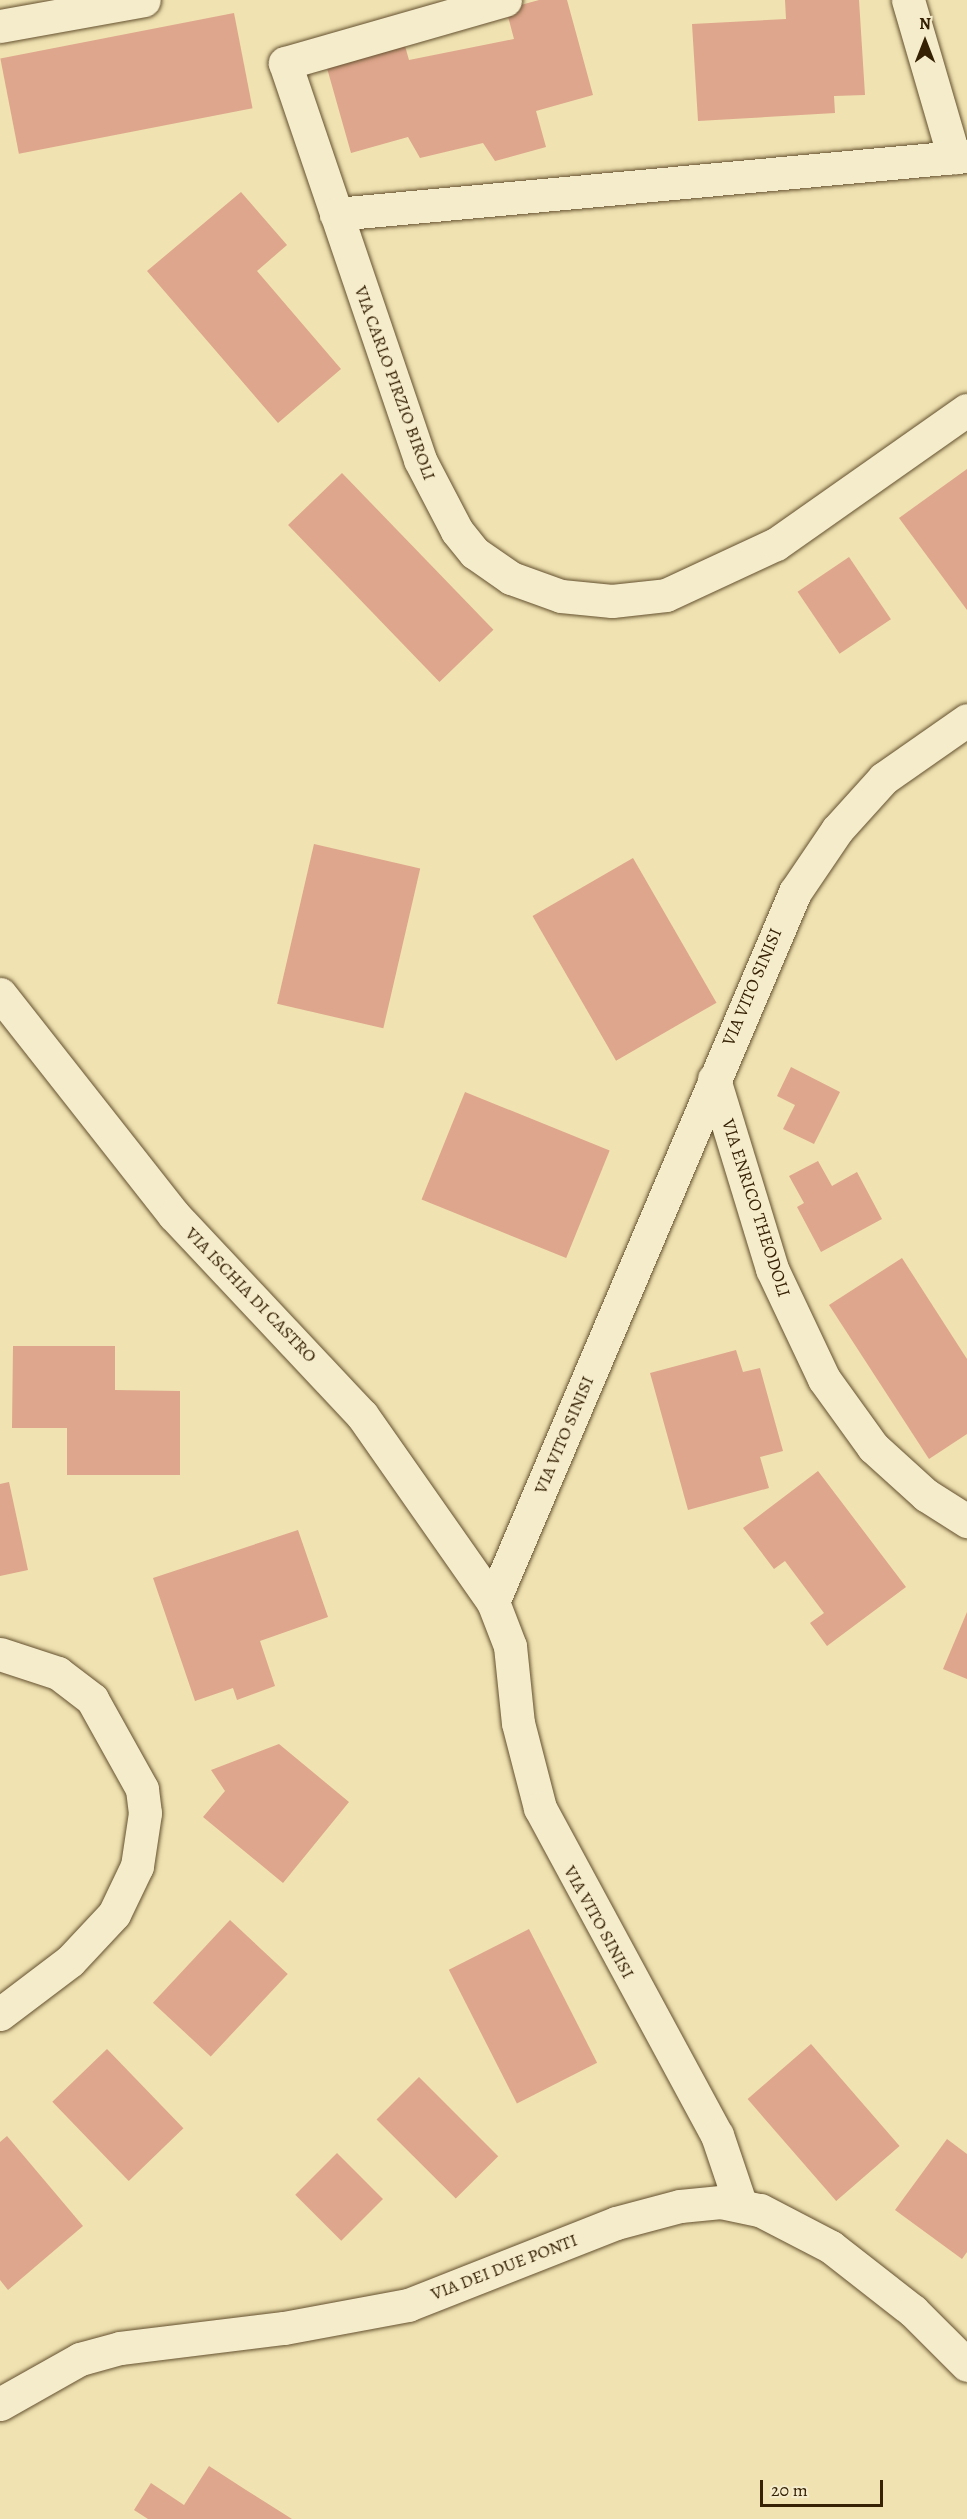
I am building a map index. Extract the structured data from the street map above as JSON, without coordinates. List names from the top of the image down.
{
  "streets": {
    "street": [
      "VIA CARLO PIRZIO BIROLI",
      "VIA VITO SINISI",
      "VIA ENRICO THEODOLI",
      "VIA ISCHIA DI CASTRO",
      "VIA DEI DUE PONTI"
    ]
  },
  "crossings": [
    ["VIA VITO SINISI", "VIA ENRICO THEODOLI"],
    ["VIA VITO SINISI", "VIA ISCHIA DI CASTRO"],
    ["VIA VITO SINISI", "VIA DEI DUE PONTI"]
  ],
  "scale_bar": "20 m",
  "north": "top"
}
